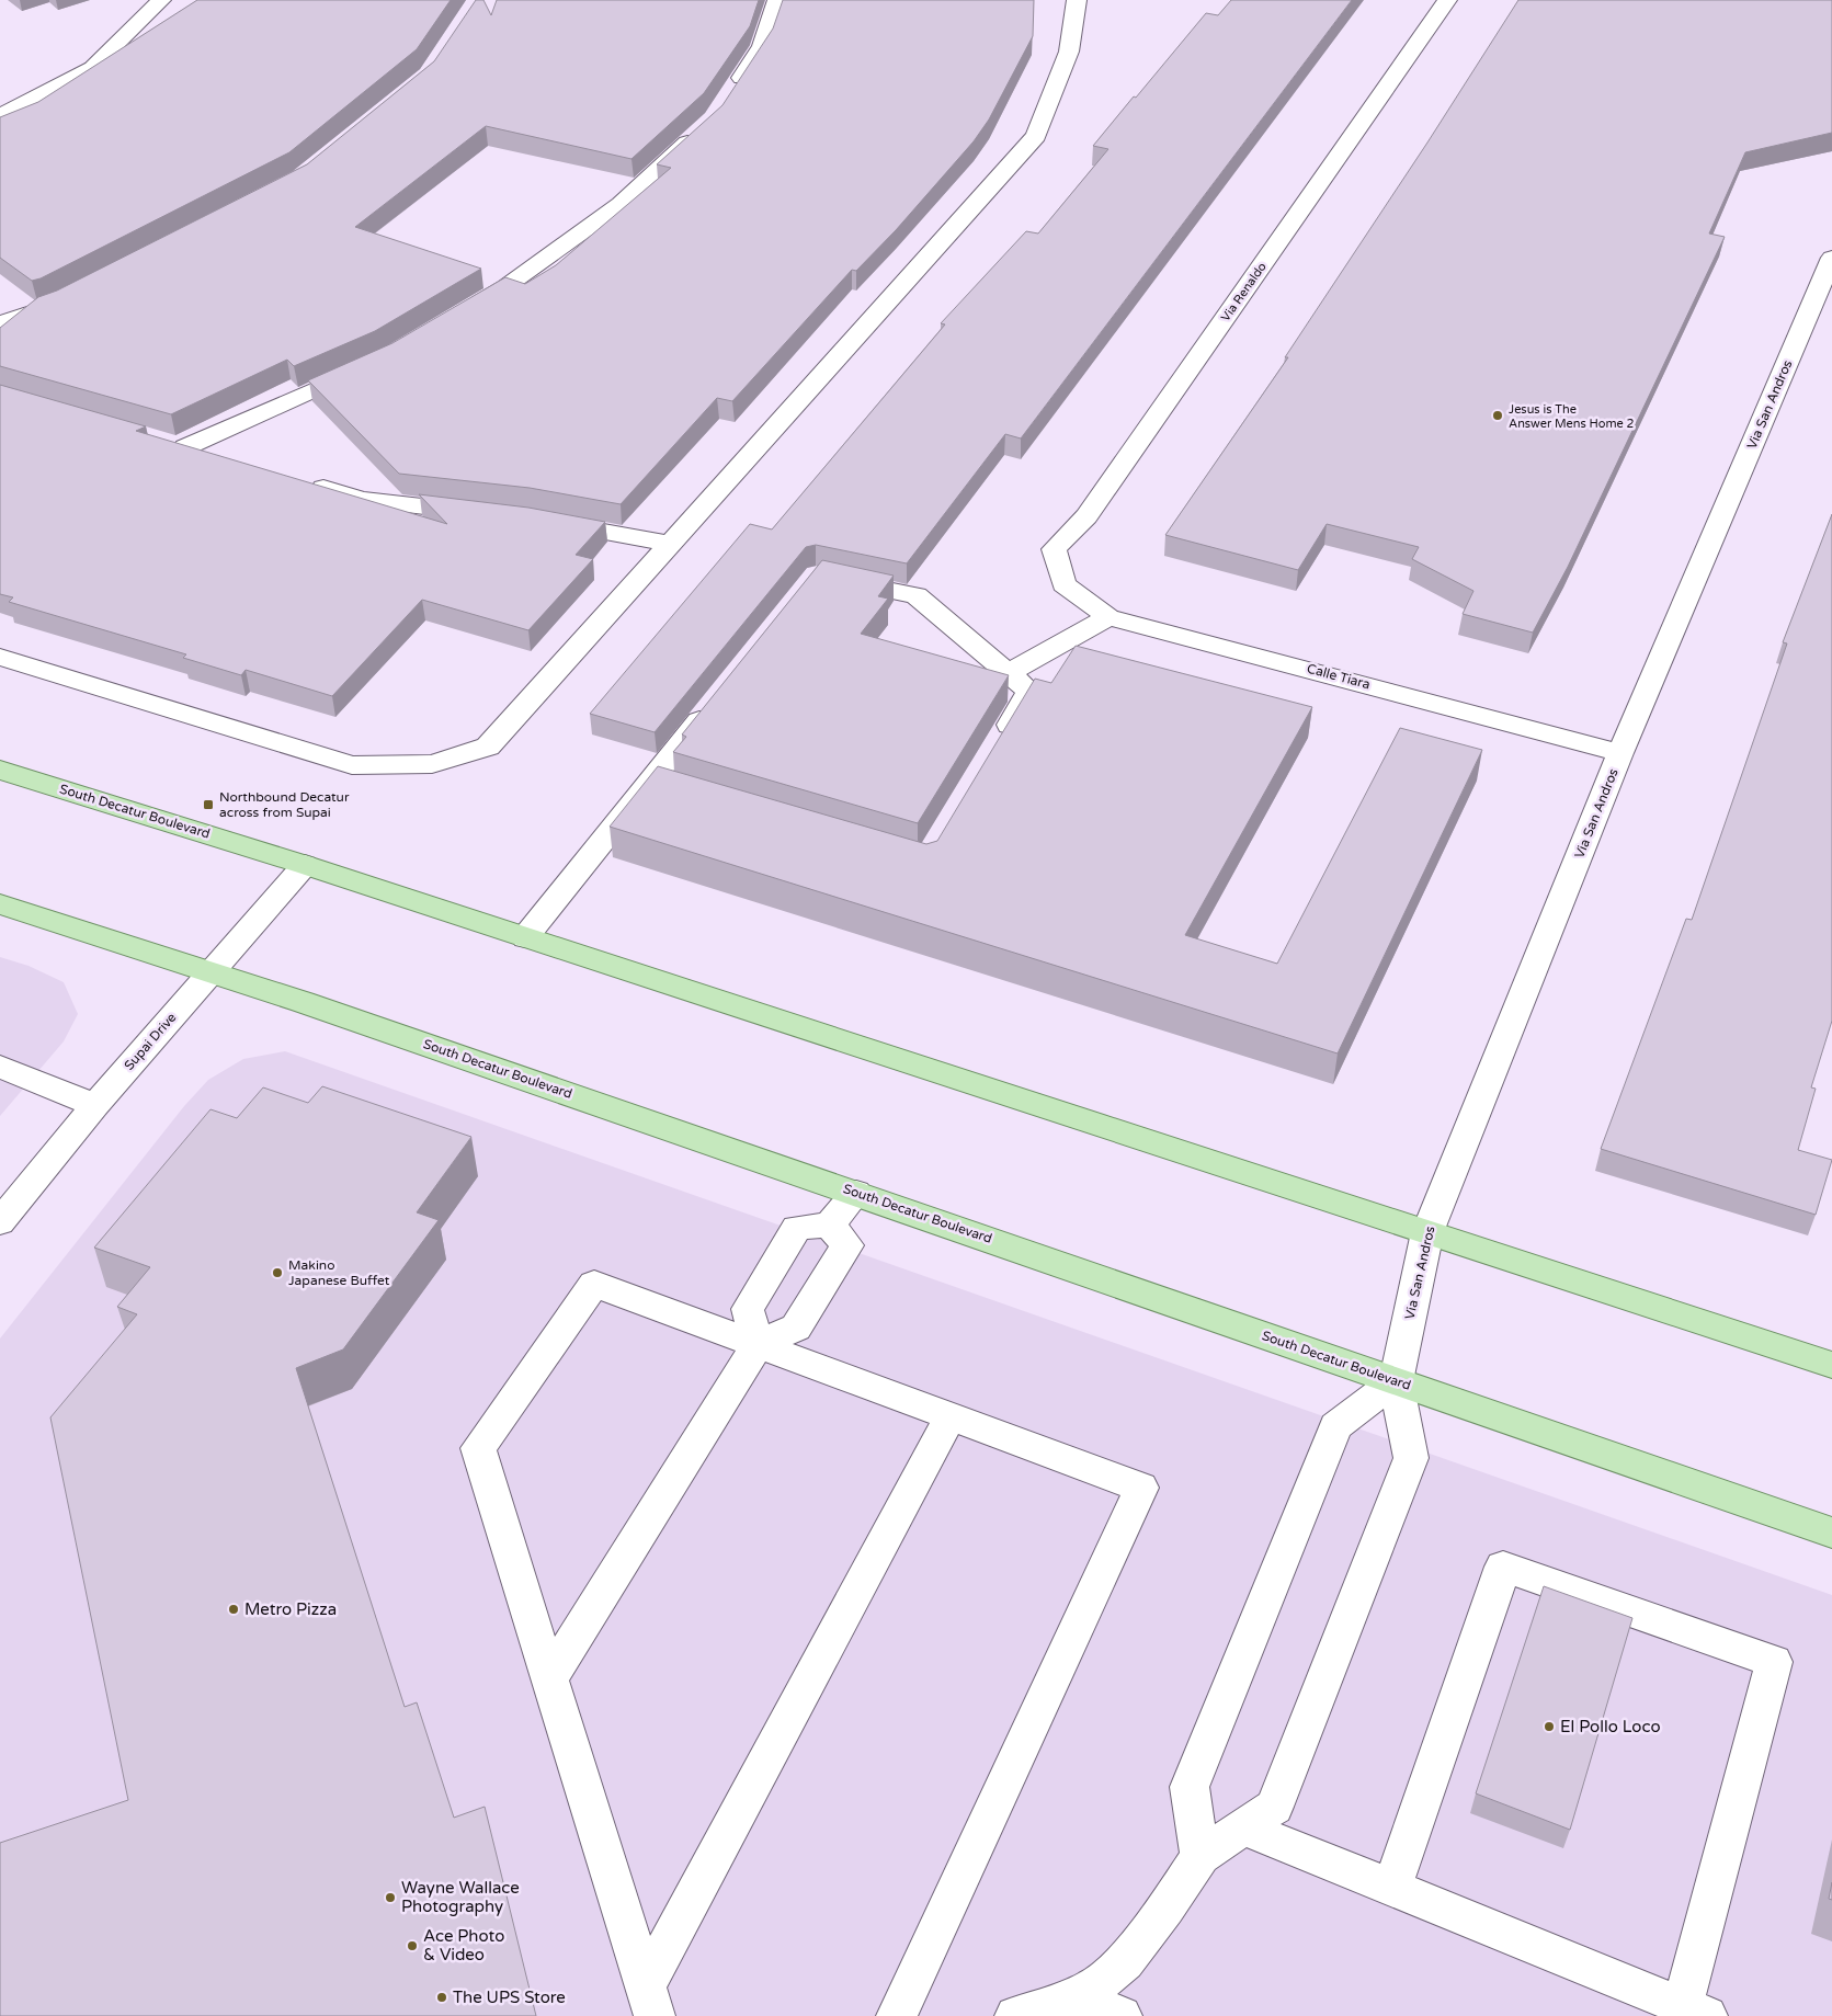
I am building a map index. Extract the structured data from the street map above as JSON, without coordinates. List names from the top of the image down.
{
  "streets": {
    "main road": ["South Decatur Boulevard"],
    "street": [
      "Via Renaldo",
      "Via San Andros",
      "Calle Tiara",
      "Supai Drive"
    ]
  },
  "crossings": [
    ["Via Renaldo", "Calle Tiara"],
    ["Via San Andros", "Calle Tiara"],
    ["Via San Andros", "South Decatur Boulevard"],
    ["South Decatur Boulevard", "Supai Drive"]
  ],
  "places": {
    "other": [
      "Jesus is The Answer Mens Home 2",
      "Makino Japanese Buffet",
      "Metro Pizza",
      "El Pollo Loco",
      "Wayne Wallace Photography",
      "Ace Photo & Video",
      "The UPS Store"
    ],
    "transit": ["Northbound Decatur across from Supai"]
  }
}
